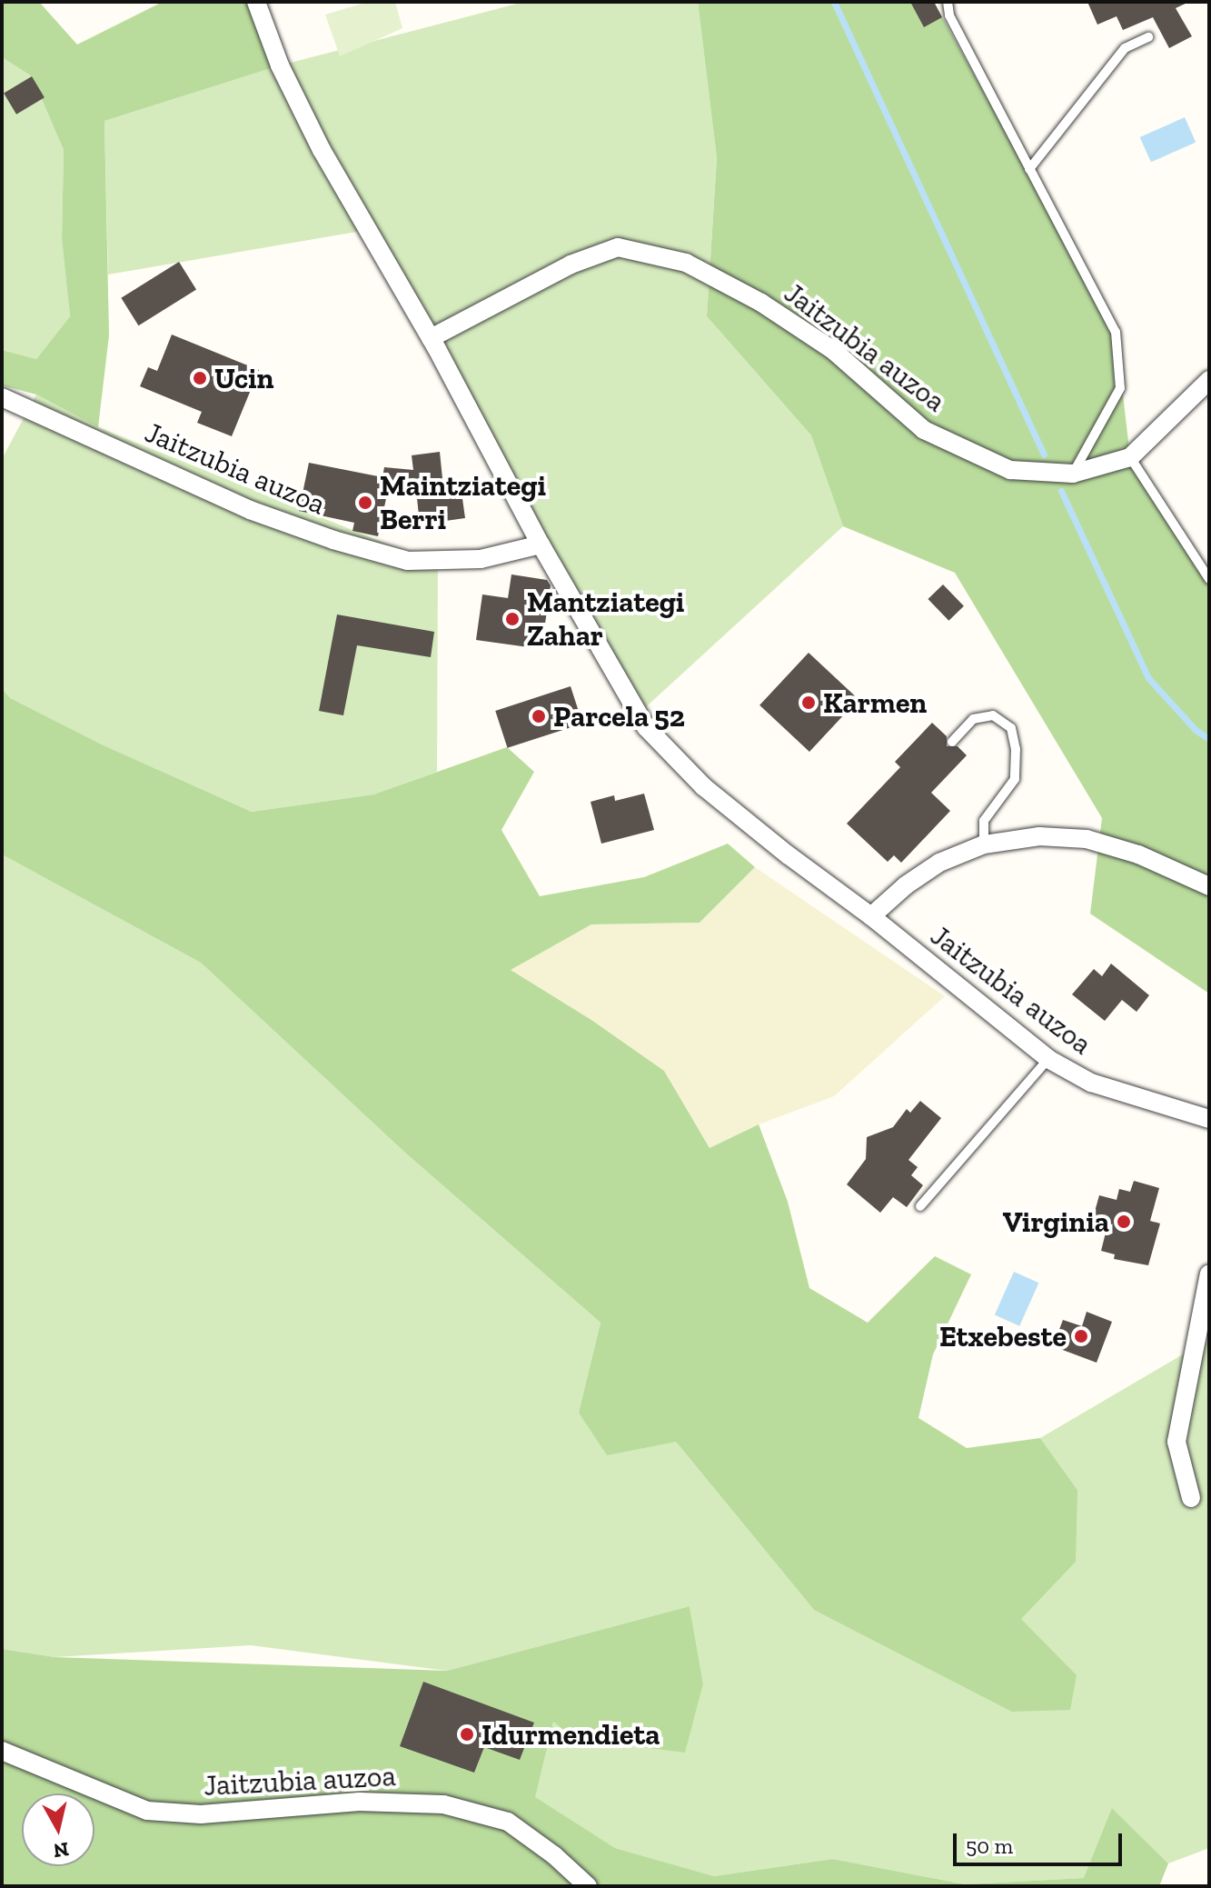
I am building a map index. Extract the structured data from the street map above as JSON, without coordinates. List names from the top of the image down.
{
  "streets": {
    "street": ["Jaitzubia auzoa"]
  },
  "places": [
    "Ucin",
    "Maintziategi Berri",
    "Mantziategi Zahar",
    "Karmen",
    "Parcela 52",
    "Virginia",
    "Etxebeste",
    "Idurmendieta"
  ],
  "scale_bar": "50 m",
  "north": "bottom"
}
